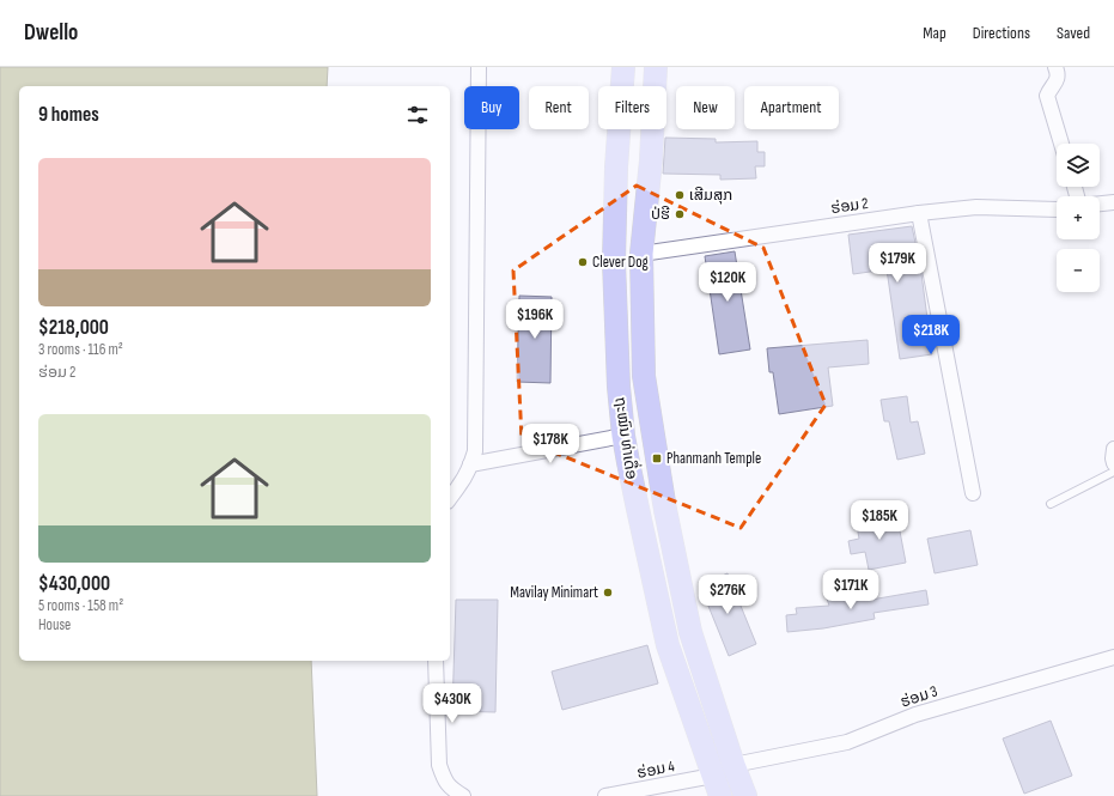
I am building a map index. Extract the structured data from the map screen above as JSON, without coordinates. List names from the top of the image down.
{
  "streets": {
    "main road": ["ຖະໝົນ ທ່າເດື່ອ"],
    "street": ["ຮ່ອມ 2", "ຮ່ອມ 3", "ຮ່ອມ 4"]
  },
  "crossings": [
    ["ຮ່ອມ 2", "ຖະໝົນ ທ່າເດື່ອ"],
    ["ຖະໝົນ ທ່າເດື່ອ", "ຮ່ອມ 3"],
    ["ຖະໝົນ ທ່າເດື່ອ", "ຮ່ອມ 4"]
  ],
  "places": {
    "other": [
      "ເສີມສຸກ",
      "ປ່ຮີ",
      "Clever Dog",
      "Mavilay Minimart"
    ],
    "transit": ["Phanmanh Temple"]
  },
  "page": {
    "header": "Dwello",
    "nav": ["Map", "Directions", "Saved"],
    "chip": [
      "Buy",
      "Rent",
      "Filters",
      "New",
      "Apartment"
    ],
    "heading": "9 homes",
    "map_buttons": ["+", "−"],
    "list": [
      {
        "name": "$218,000",
        "note": "3 rooms · 116 m² · ຮ່ອມ 2"
      },
      {
        "name": "$430,000",
        "note": "5 rooms · 158 m² · House"
      }
    ],
    "price": [
      "$179K",
      "$120K",
      "$196K",
      "$218K",
      "$178K",
      "$185K",
      "$171K",
      "$276K",
      "$430K"
    ]
  }
}
